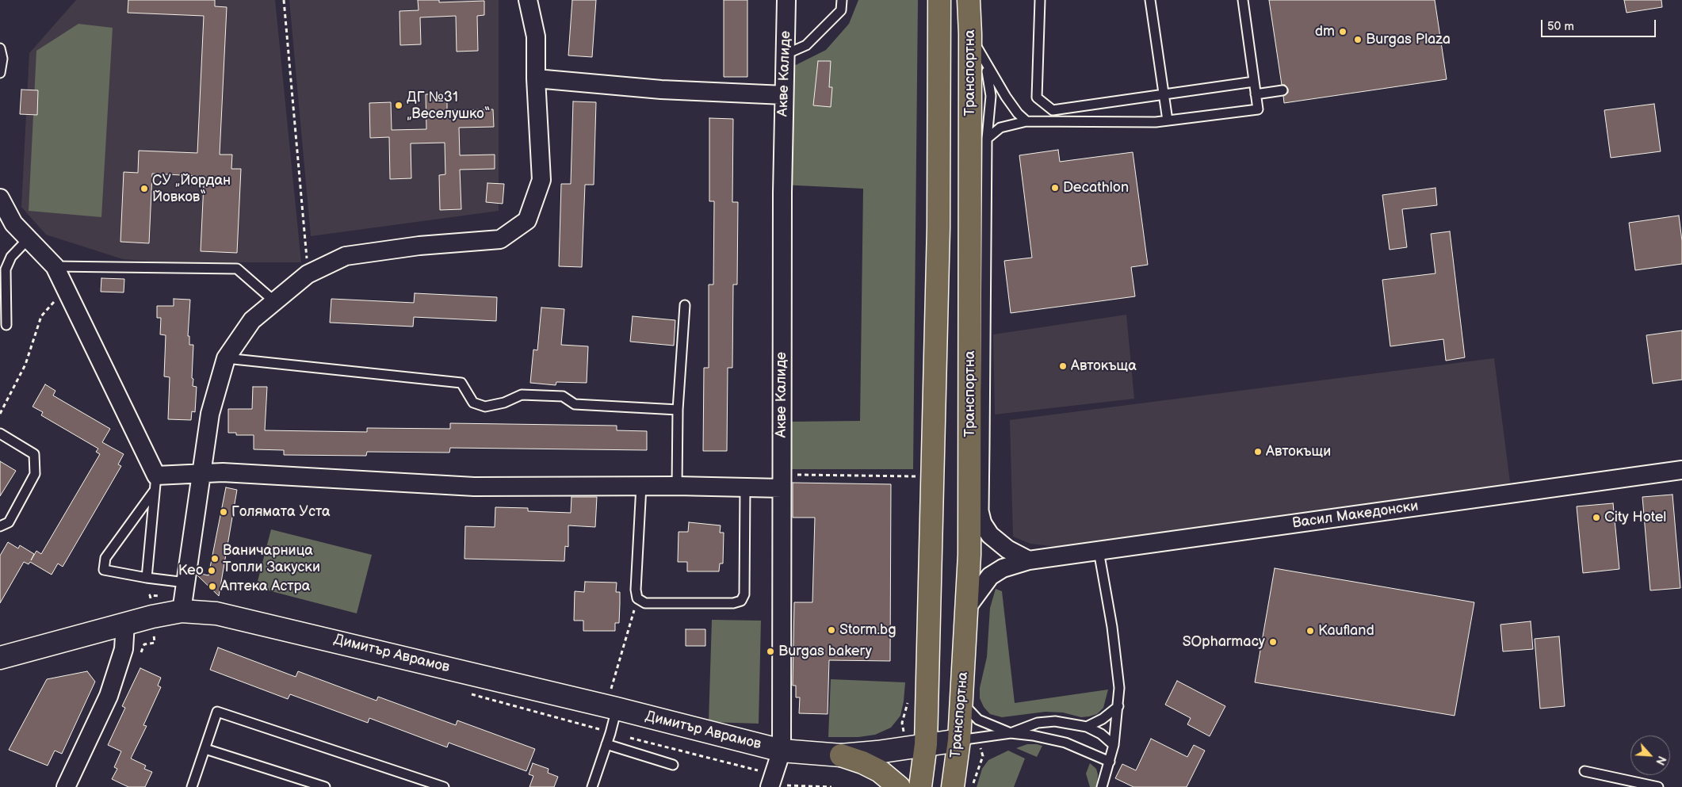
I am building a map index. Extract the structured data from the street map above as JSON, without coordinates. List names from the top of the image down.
{
  "streets": {
    "main road": ["Транспортна"],
    "street": ["Акве Калиде", "Васил Македонски", "Димитър Аврамов"]
  },
  "crossings": [
    ["Транспортна", "Васил Македонски"],
    ["Транспортна", "Димитър Аврамов"],
    ["Акве Калиде", "Димитър Аврамов"]
  ],
  "places": [
    "dm",
    "Burgas Plaza",
    "ДГ №31 „Веселушко“",
    "Decathlon",
    "СУ „Йордан Йовков“",
    "Автокъща",
    "Автокъщи",
    "Голямата Уста",
    "City Hotel",
    "Ваничарница Топли Закуски",
    "Keo",
    "Аптека Астра",
    "Storm.bg",
    "Kaufland",
    "SOpharmacy",
    "Burgas bakery"
  ],
  "scale_bar": "50 m",
  "north": "bottom right"
}
